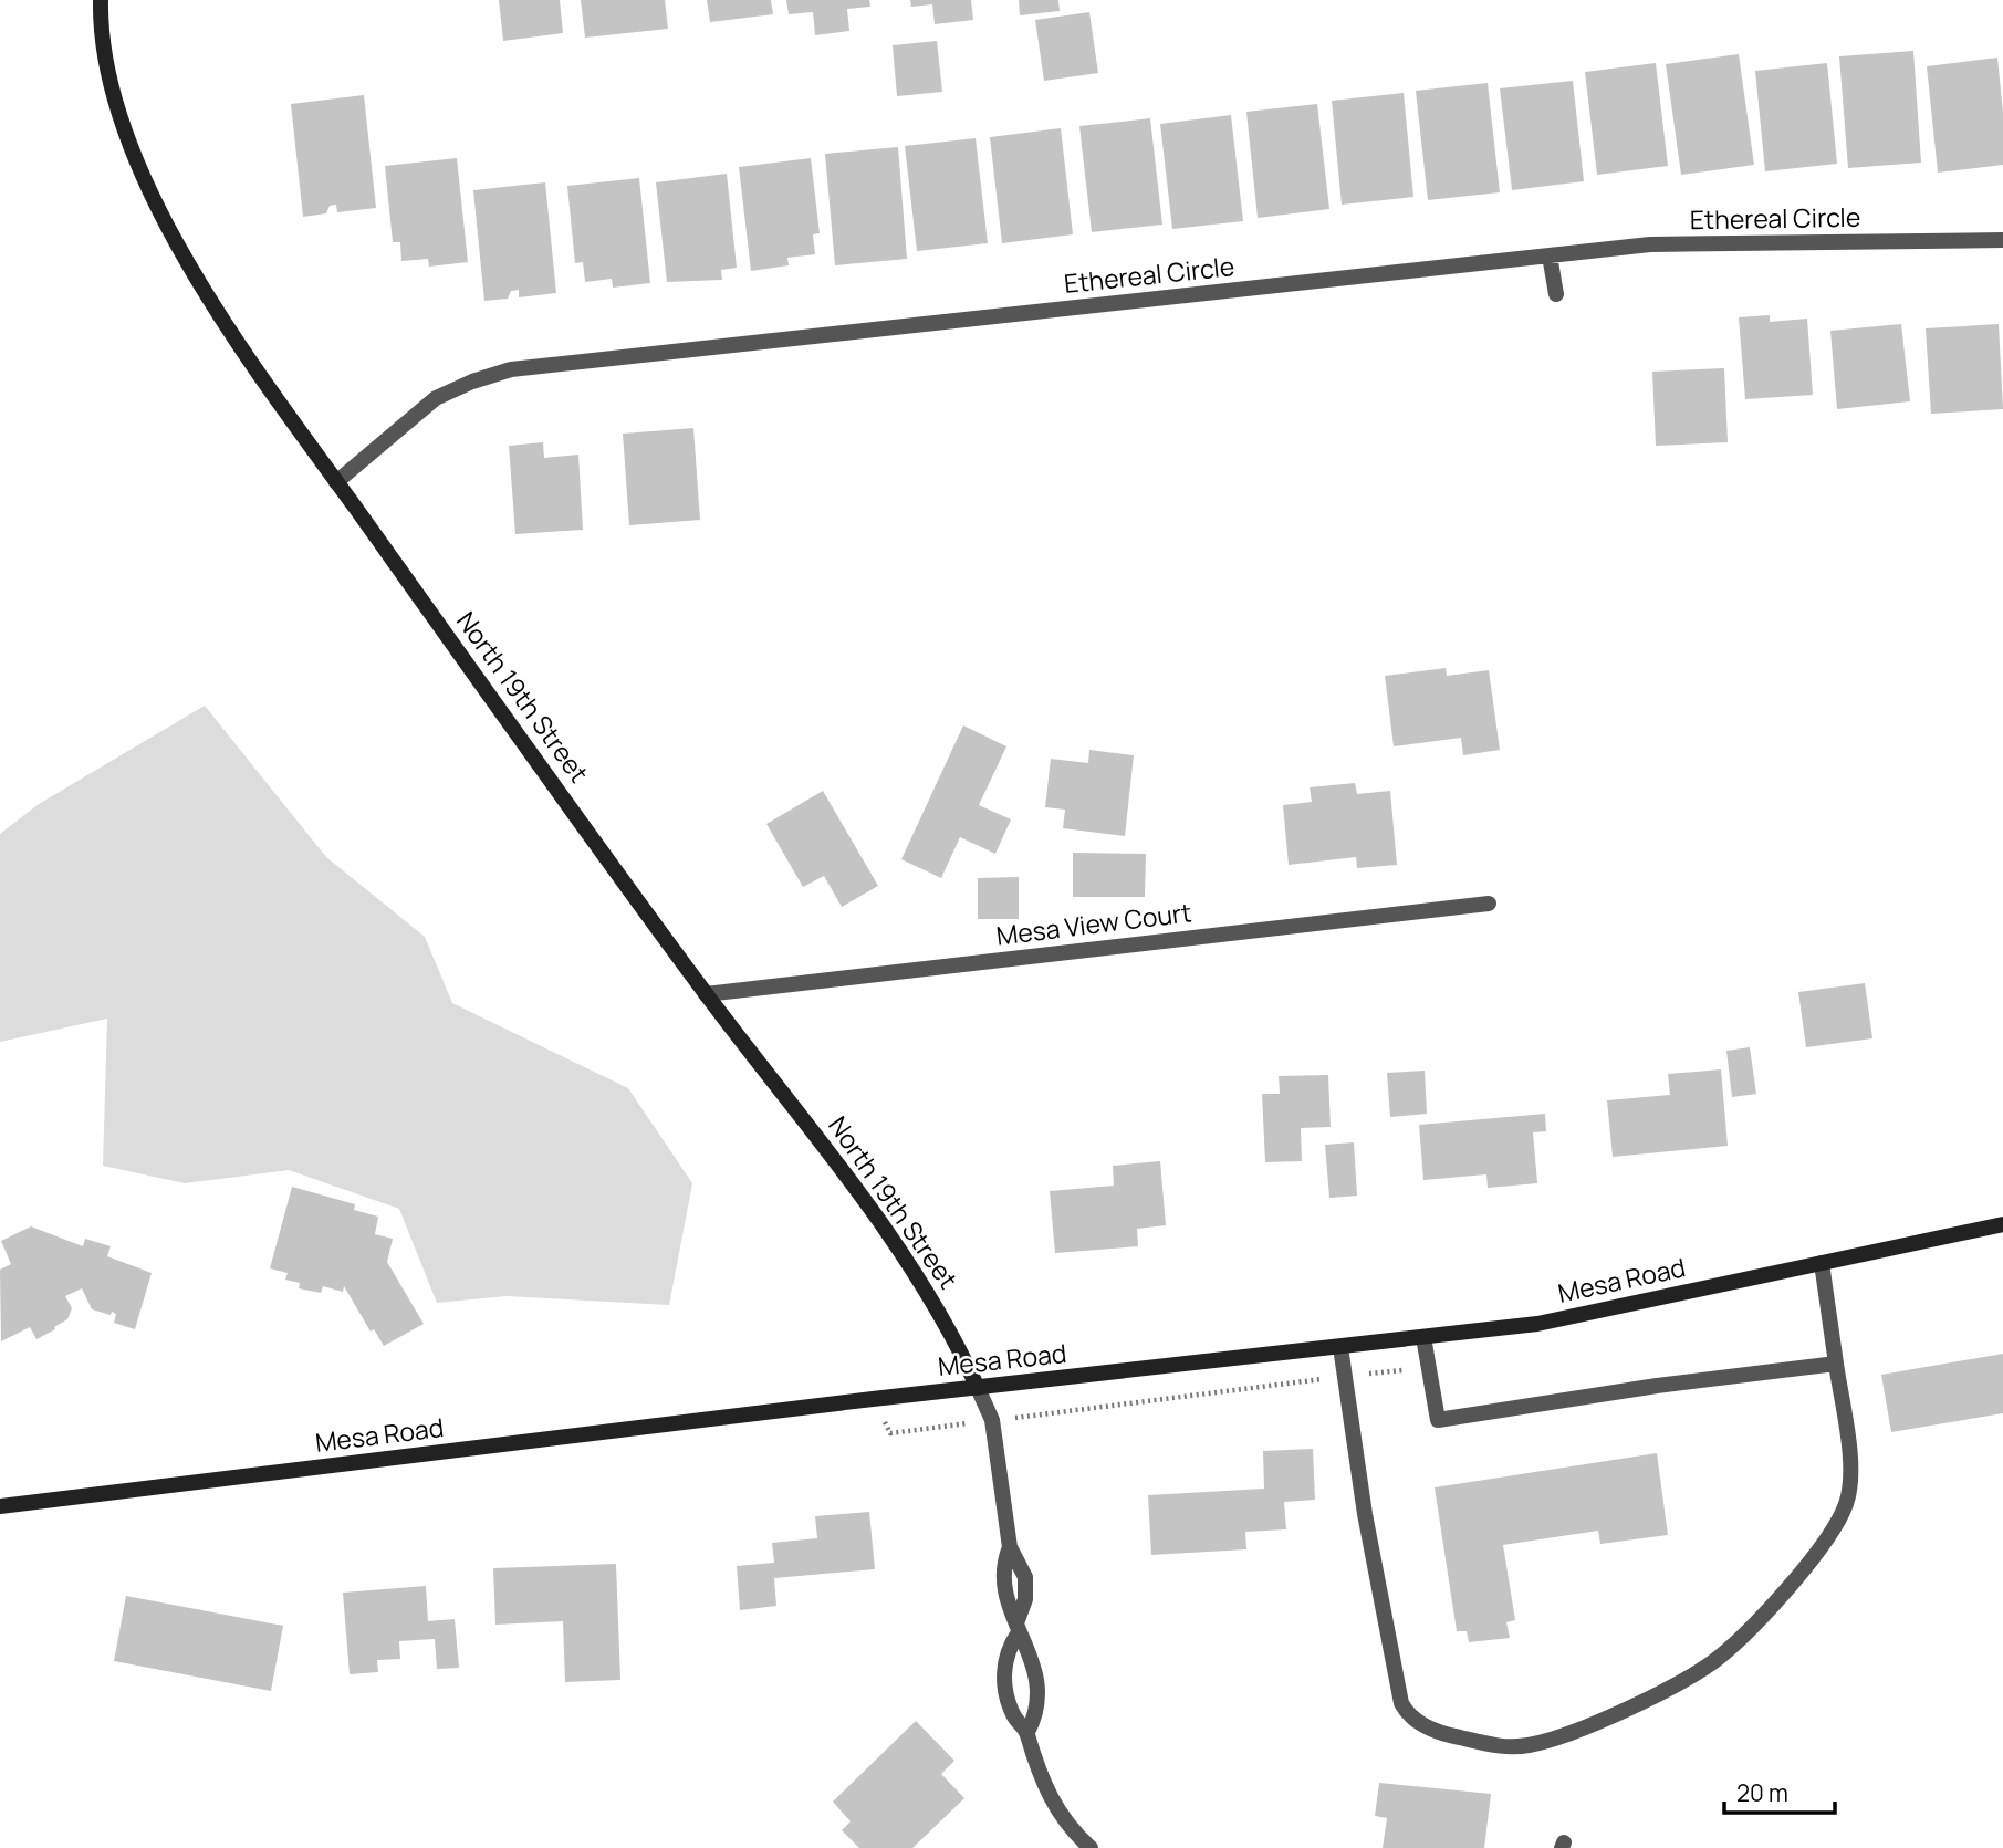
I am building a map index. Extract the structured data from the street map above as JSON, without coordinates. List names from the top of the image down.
{
  "streets": {
    "main road": ["North 19th Street", "Mesa Road"],
    "street": ["Ethereal Circle", "Mesa View Court"]
  },
  "crossings": [
    ["Ethereal Circle", "North 19th Street"],
    ["North 19th Street", "Mesa View Court"],
    ["North 19th Street", "Mesa Road"]
  ],
  "scale_bar": "20 m"
}
